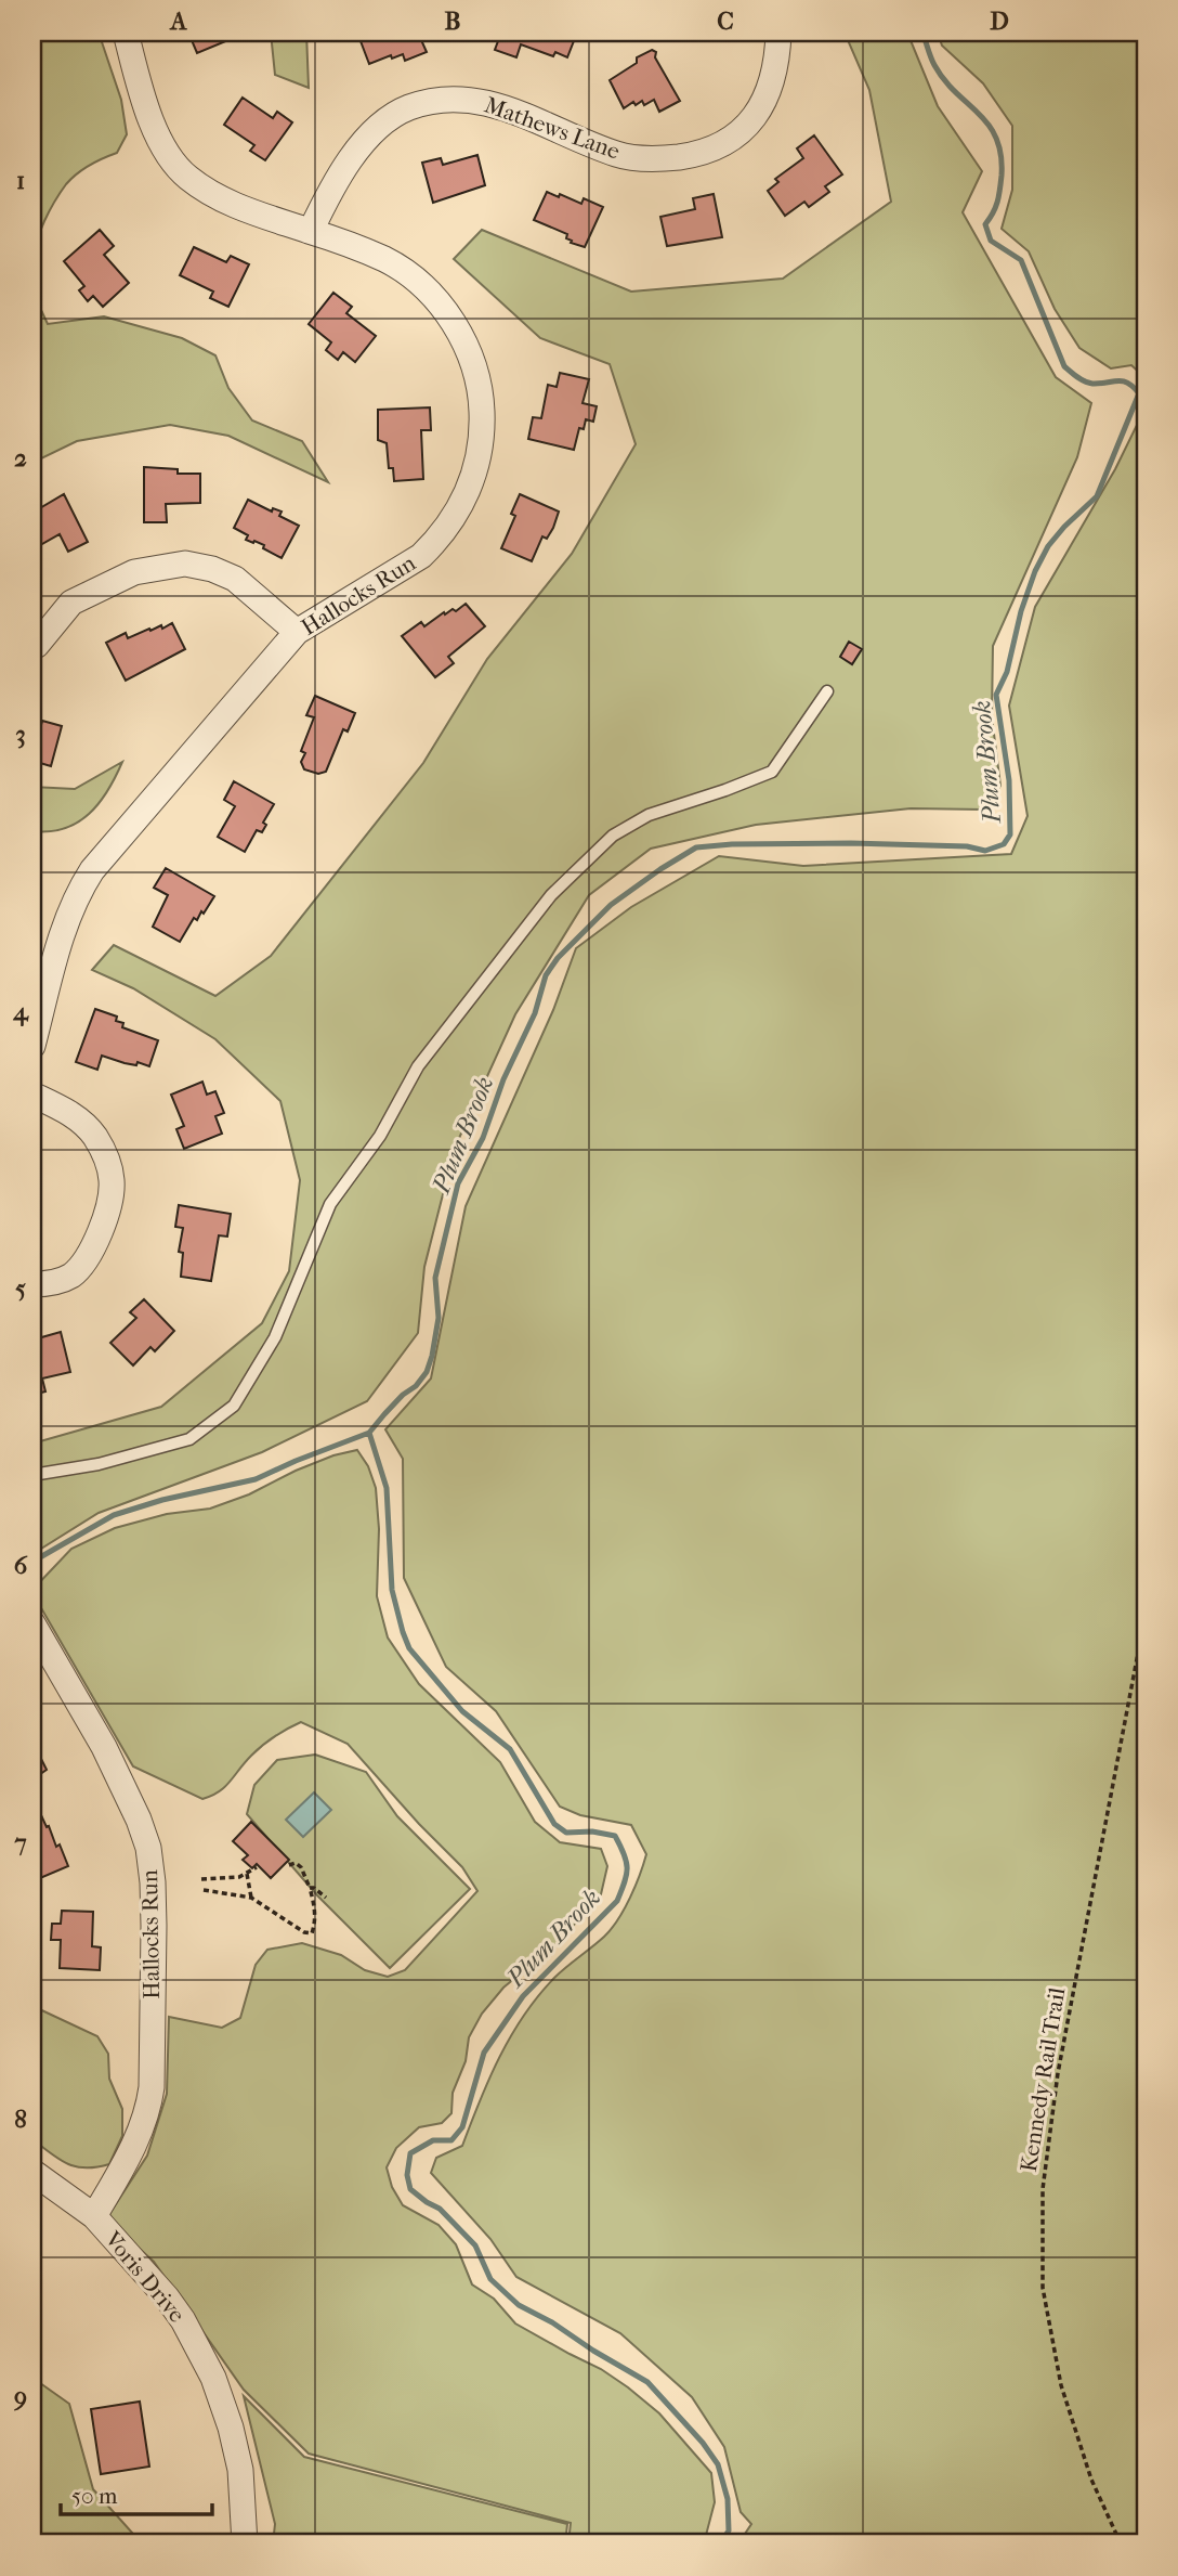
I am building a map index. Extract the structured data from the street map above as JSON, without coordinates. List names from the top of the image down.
{
  "streets": {
    "street": ["Mathews Lane", "Hallocks Run", "Voris Drive"],
    "path": ["Kennedy Rail Trail"]
  },
  "crossings": [
    ["Mathews Lane", "Hallocks Run"],
    ["Hallocks Run", "Voris Drive"]
  ],
  "water": ["Plum Brook"],
  "scale_bar": "50 m",
  "grid": {
    "columns": [
      "A",
      "B",
      "C",
      "D"
    ],
    "rows": [
      "1",
      "2",
      "3",
      "4",
      "5",
      "6",
      "7",
      "8",
      "9"
    ]
  }
}
